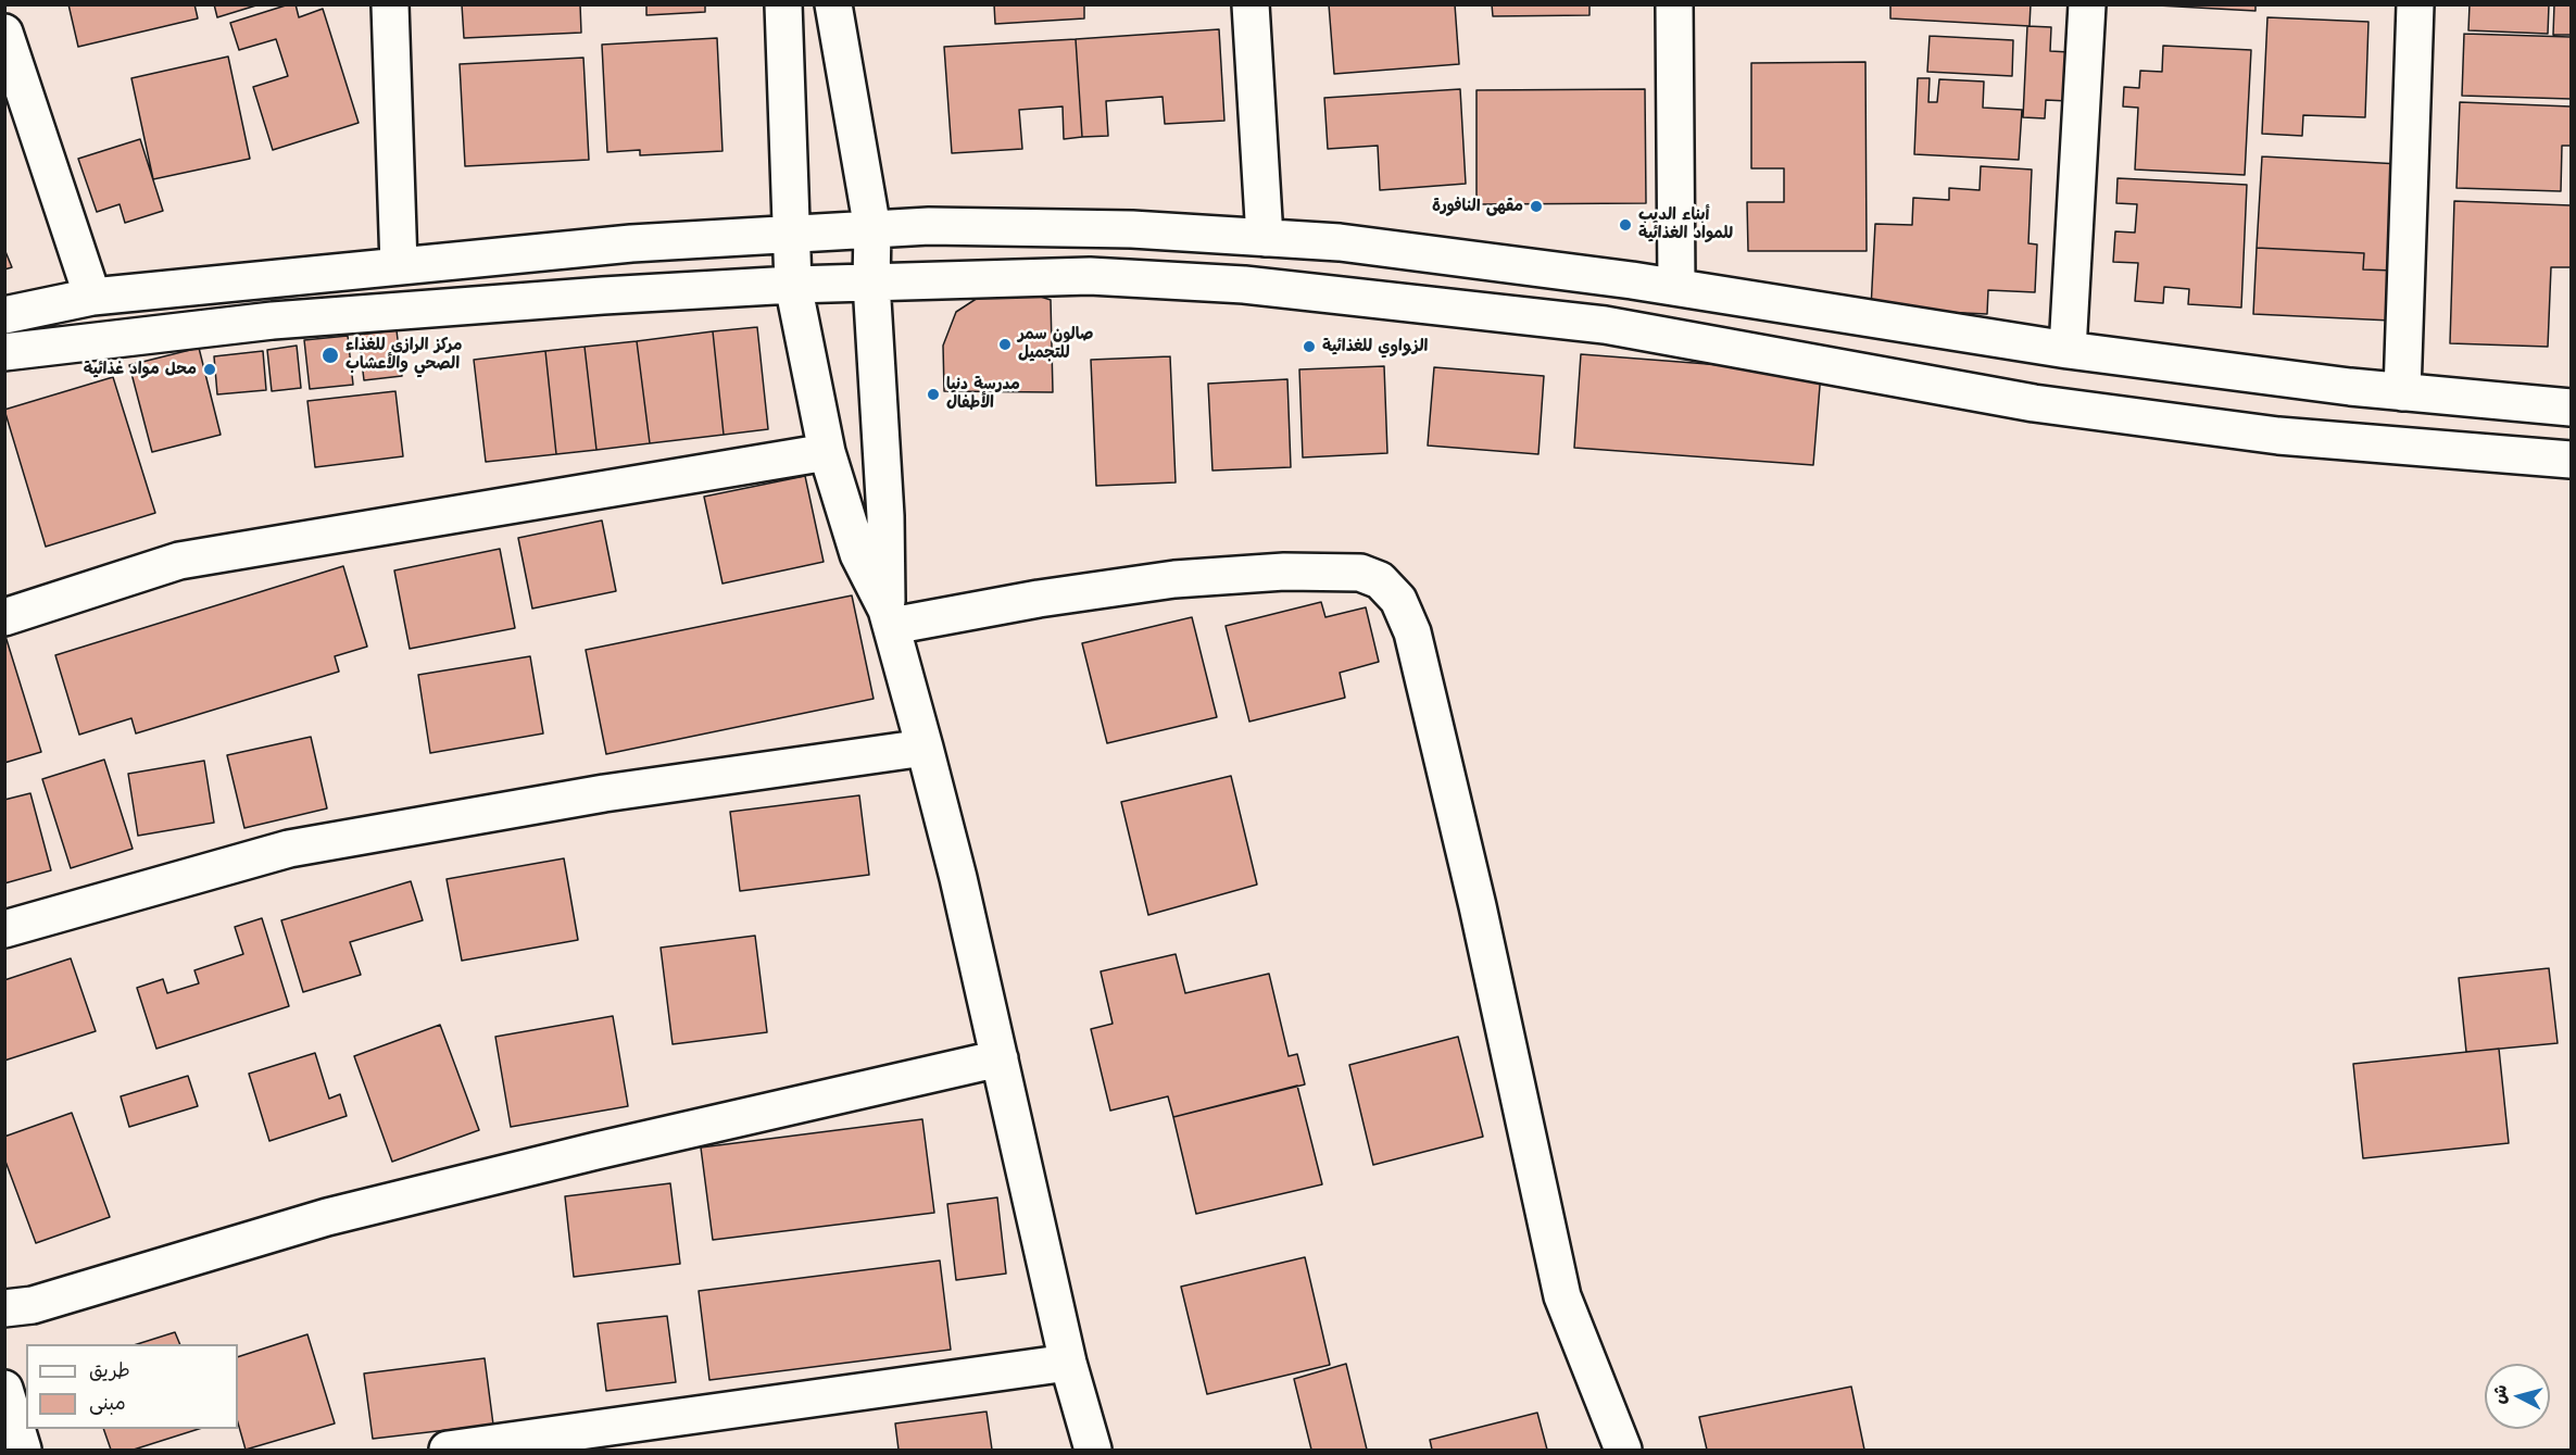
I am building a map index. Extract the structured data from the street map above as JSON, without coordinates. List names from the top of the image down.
{
  "places": [
    "مقهى النافورة",
    "أبناء الديب للمواد الغذائية",
    "صالون سمر للتجميل",
    "الزواوي للغذائية",
    "مركز الرازي للغذاء الصحي والأعشاب",
    "محل مواد غذائية",
    "مدرسة دنيا الأطفال"
  ],
  "legend": ["طريق", "مبنى"],
  "north": "left"
}
